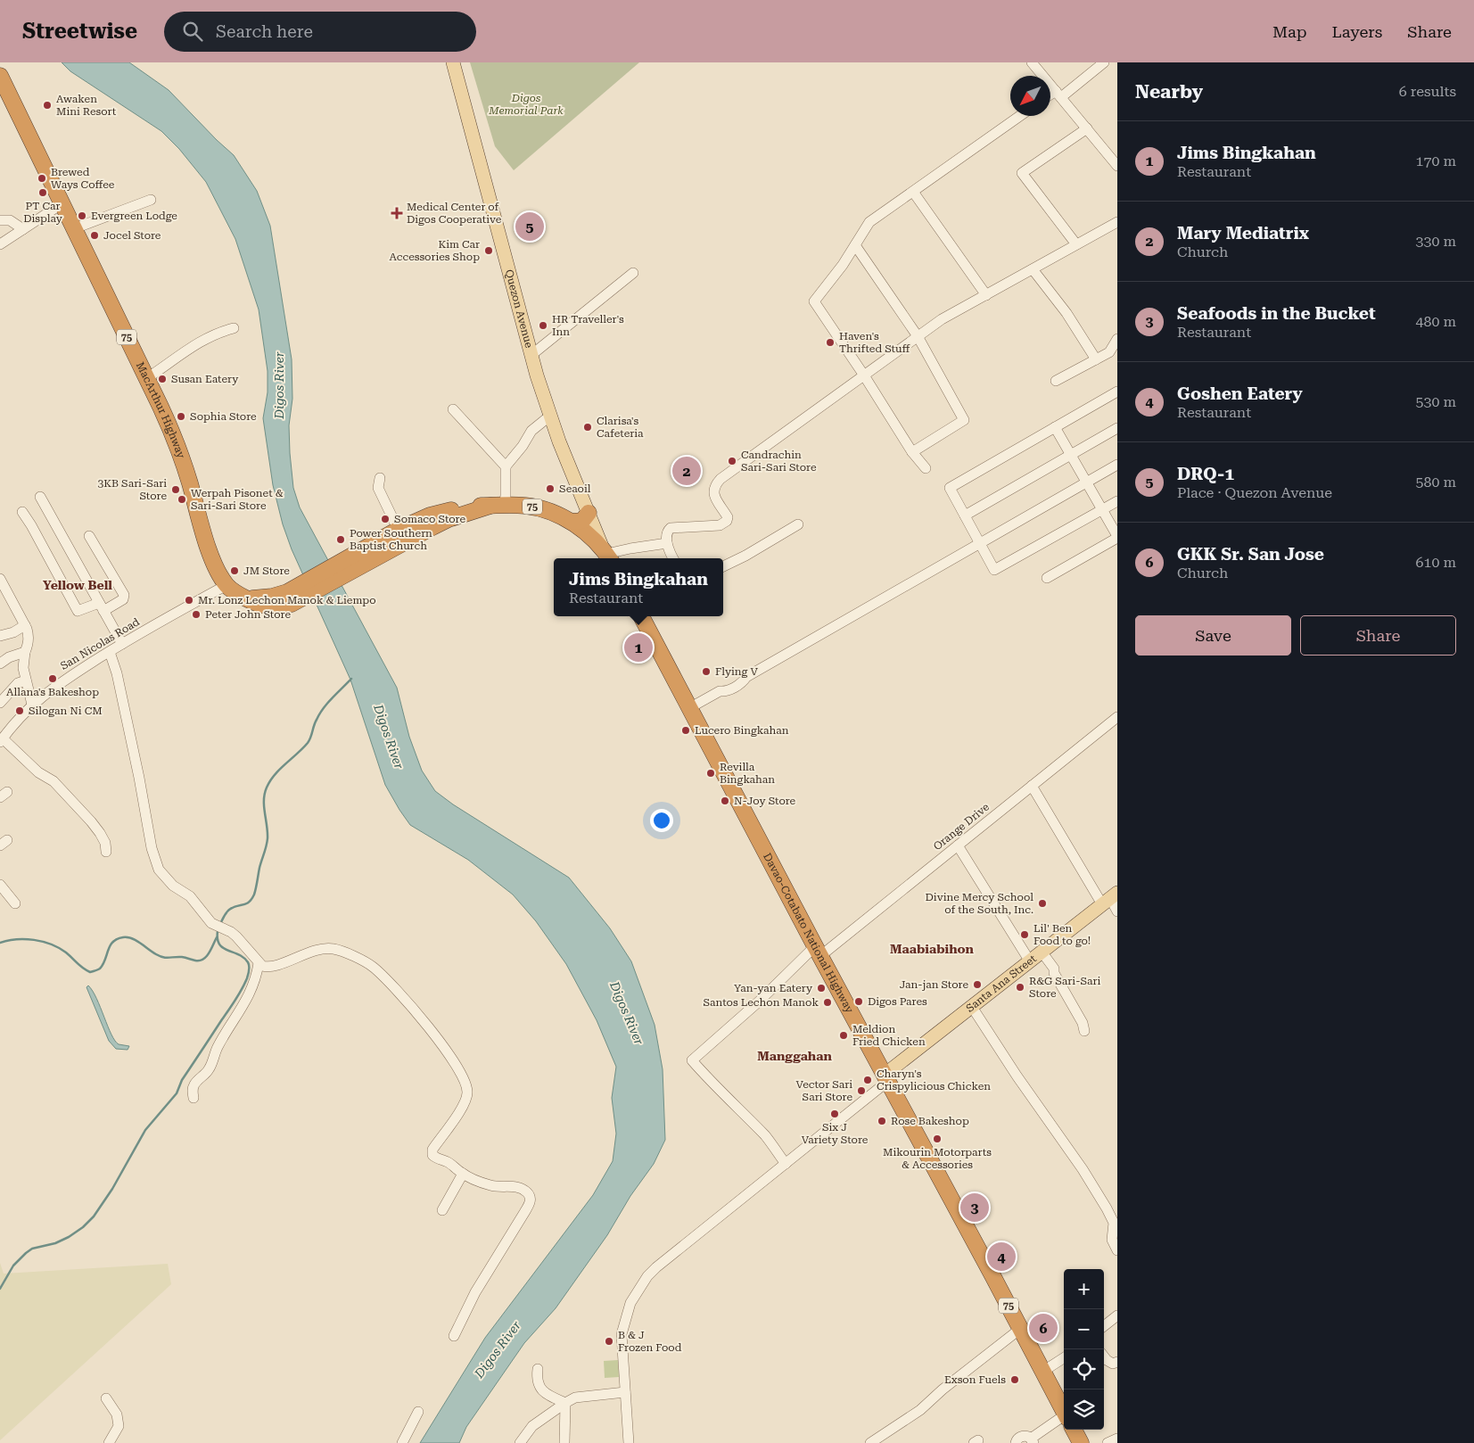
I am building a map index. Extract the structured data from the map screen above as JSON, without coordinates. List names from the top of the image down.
{
  "streets": {
    "highway": ["75", "MacArthur Highway", "Davao-Cotabato National Highway"],
    "main road": ["Quezon Avenue", "Santa Ana Street"],
    "street": ["San Nicolas Road", "Orange Drive"]
  },
  "crossings": [
    ["Quezon Avenue", "MacArthur Highway"],
    ["MacArthur Highway", "San Nicolas Road"],
    ["Orange Drive", "Davao-Cotabato National Highway"],
    ["Davao-Cotabato National Highway", "Santa Ana Street"]
  ],
  "districts": ["Yellow Bell", "Maabiabihon", "Manggahan"],
  "water": ["Digos River"],
  "parks": ["Digos Memorial Park"],
  "places": {
    "other": [
      "Awaken Mini Resort",
      "Brewed Ways Coffee",
      "PT Car Display",
      "Evergreen Lodge",
      "Jocel Store",
      "Kim Car Accessories Shop",
      "HR Traveller's Inn",
      "Haven's Thrifted Stuff",
      "Susan Eatery",
      "Sophia Store",
      "Clarisa's Cafeteria",
      "Candrachin Sari-Sari Store",
      "Seaoil",
      "3KB Sari-Sari Store",
      "Werpah Pisonet & Sari-Sari Store",
      "Somaco Store",
      "Power Southern Baptist Church",
      "JM Store",
      "Mr. Lonz Lechon Manok & Liempo",
      "Peter John Store",
      "Flying V",
      "Allana's Bakeshop",
      "Silogan Ni CM",
      "Lucero Bingkahan",
      "Revilla Bingkahan",
      "N-Joy Store",
      "Divine Mercy School of the South, Inc.",
      "Lil' Ben Food to go!",
      "Jan-jan Store",
      "R&G Sari-Sari Store",
      "Yan-yan Eatery",
      "Digos Pares",
      "Santos Lechon Manok",
      "Meldion Fried Chicken",
      "Charyn's Crispylicious Chicken",
      "Vector Sari Sari Store",
      "Six J Variety Store",
      "Rose Bakeshop",
      "Mikourin Motorparts & Accessories",
      "B & J Frozen Food",
      "Exson Fuels"
    ],
    "health": ["Medical Center of Digos Cooperative"]
  },
  "north": "bottom left",
  "page": {
    "header": "Streetwise",
    "search": "Search here",
    "nav": ["Map", "Layers", "Share"],
    "heading": ["Nearby", "6 results"],
    "list": [
      {
        "mark": "1",
        "name": "Jims Bingkahan",
        "note": "Restaurant",
        "value": "170 m"
      },
      {
        "mark": "2",
        "name": "Mary Mediatrix",
        "note": "Church",
        "value": "330 m"
      },
      {
        "mark": "3",
        "name": "Seafoods in the Bucket",
        "note": "Restaurant",
        "value": "480 m"
      },
      {
        "mark": "4",
        "name": "Goshen Eatery",
        "note": "Restaurant",
        "value": "530 m"
      },
      {
        "mark": "5",
        "name": "DRQ-1",
        "note": "Place · Quezon Avenue",
        "value": "580 m"
      },
      {
        "mark": "6",
        "name": "GKK Sr. San Jose",
        "note": "Church",
        "value": "610 m"
      }
    ],
    "pins": [
      "5",
      "2",
      "1",
      "3",
      "4",
      "6"
    ],
    "popup": ["Jims Bingkahan", "Restaurant"],
    "buttons": ["Save", "Share"],
    "map_buttons": ["+", "−"]
  }
}
